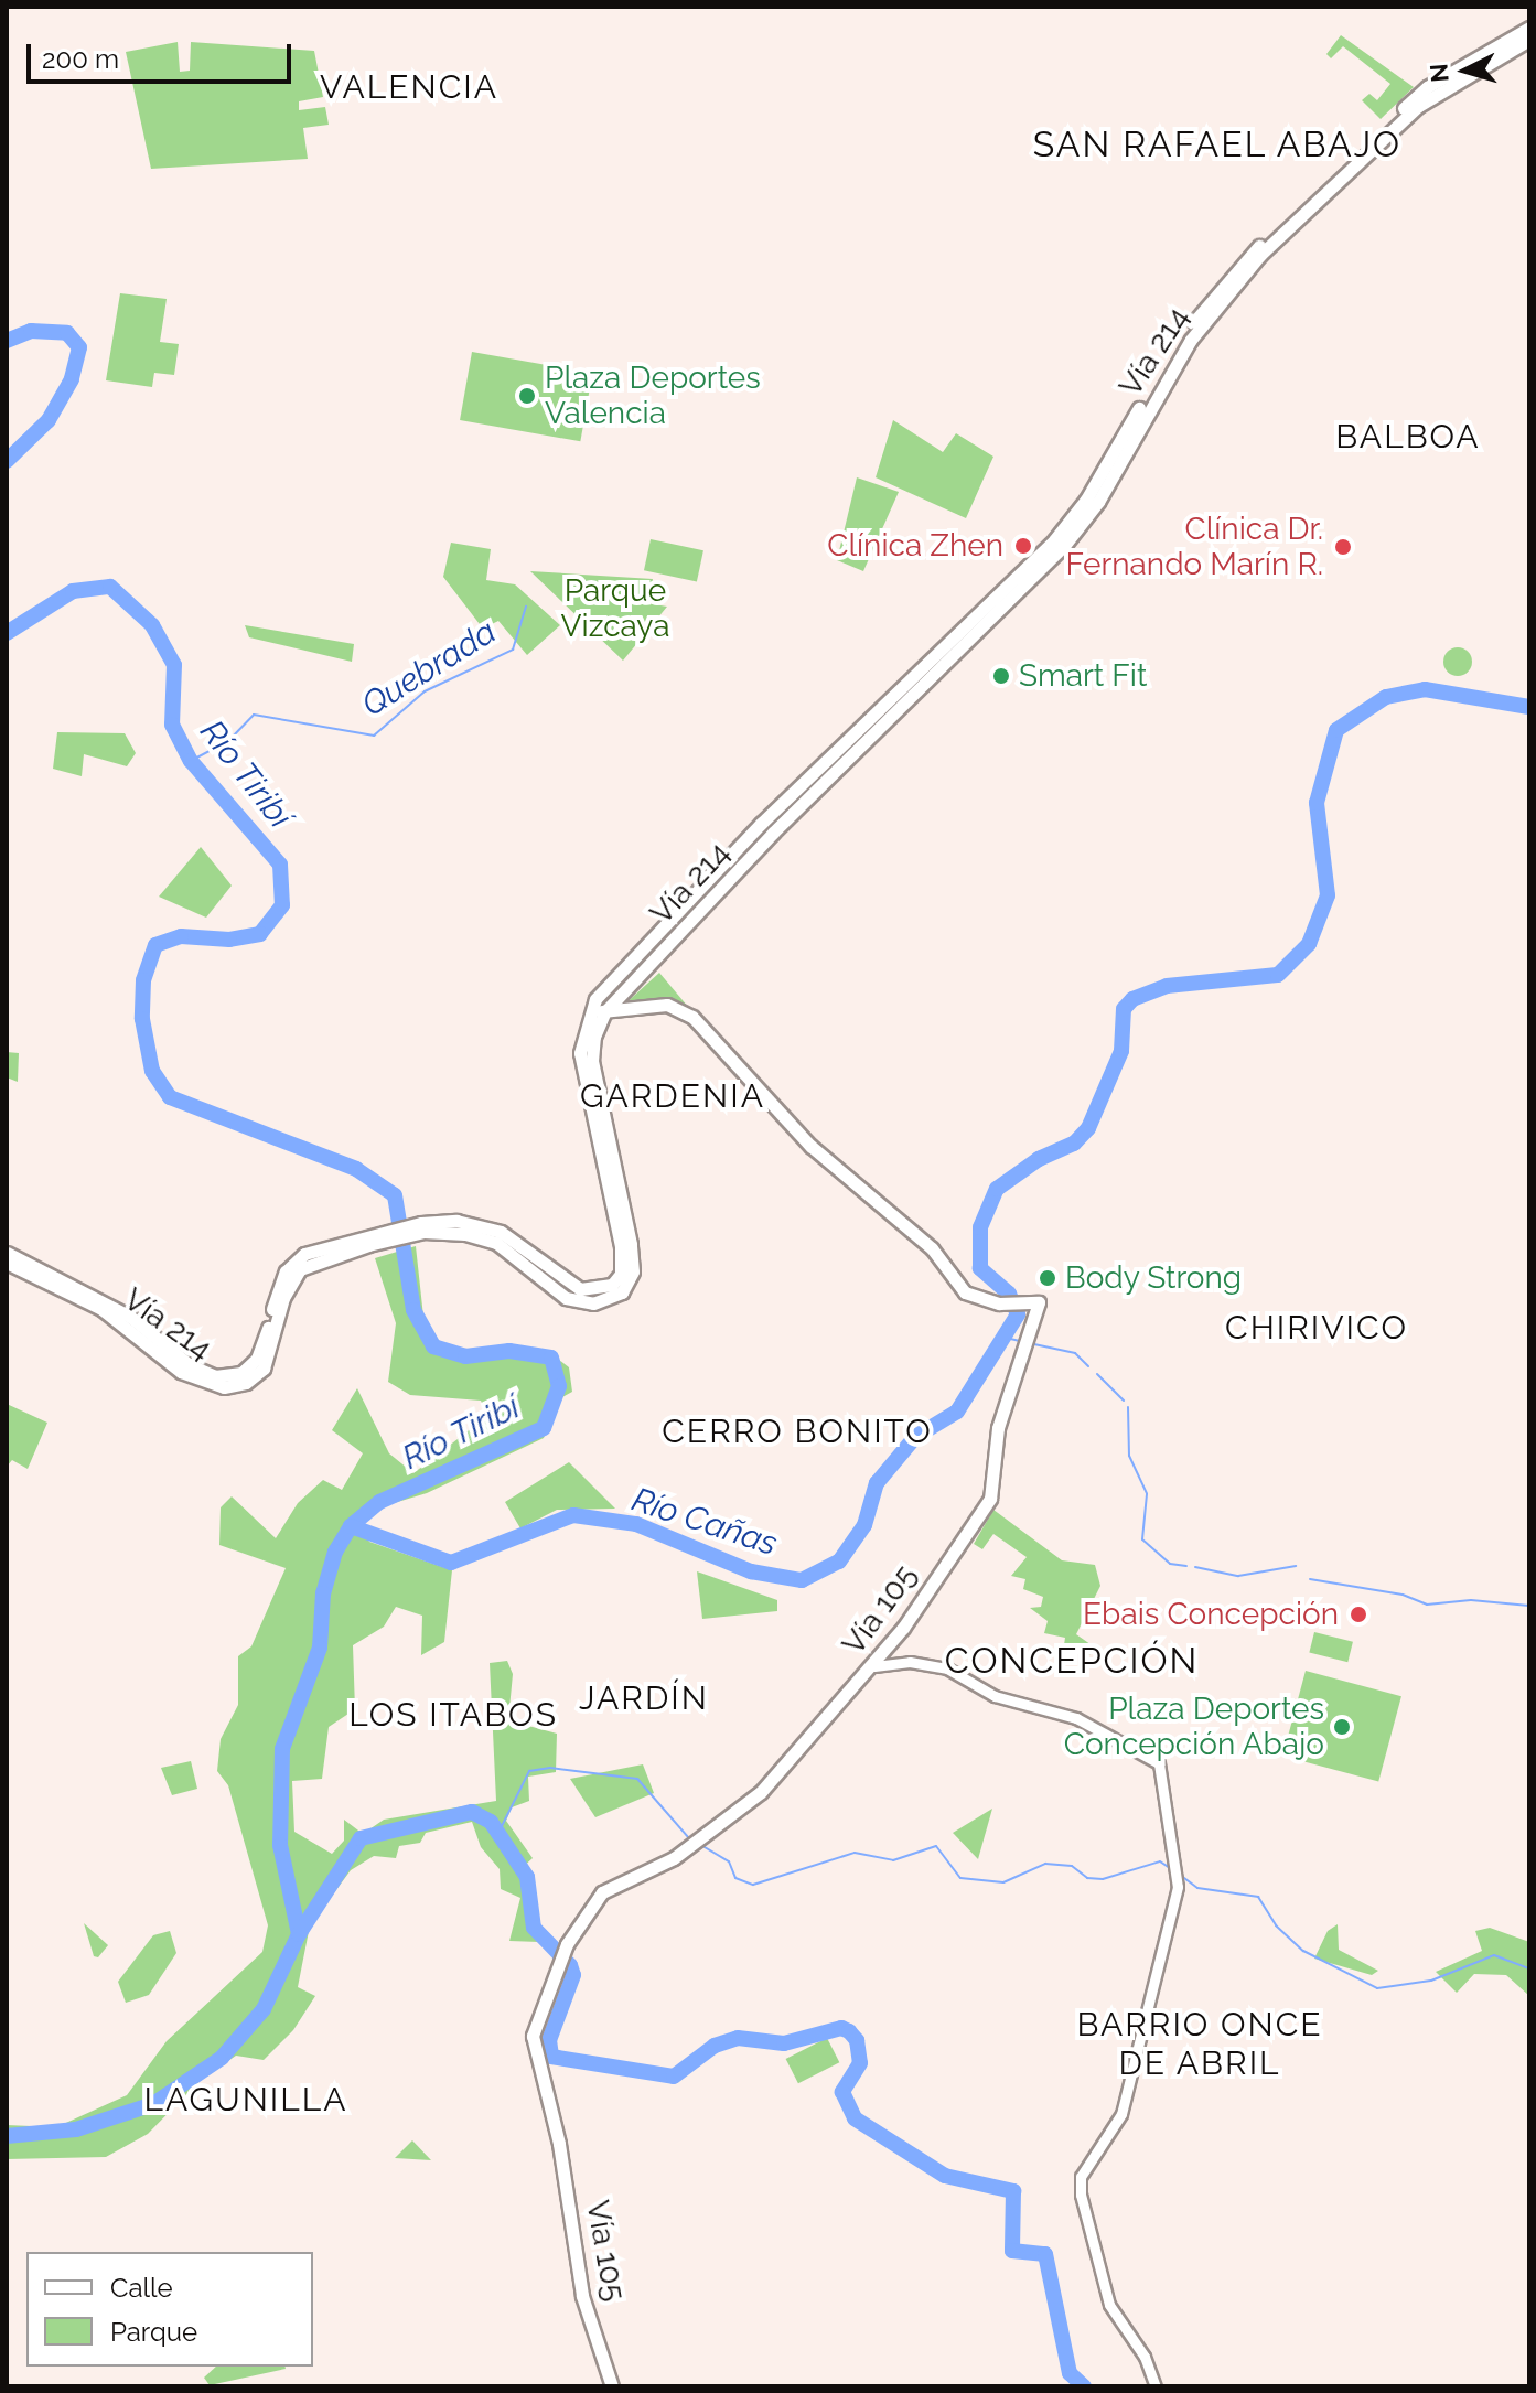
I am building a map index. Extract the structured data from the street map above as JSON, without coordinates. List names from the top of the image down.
{
  "streets": {
    "main road": ["Vía 214", "Vía 105"]
  },
  "crossings": [
    ["Vía 214", "Vía 105"]
  ],
  "districts": [
    "VALENCIA",
    "SAN RAFAEL ABAJO",
    "BALBOA",
    "GARDENIA",
    "CHIRIVICO",
    "CERRO BONITO",
    "CONCEPCIÓN",
    "JARDÍN",
    "LOS ITABOS",
    "BARRIO ONCE DE ABRIL",
    "LAGUNILLA"
  ],
  "water": ["Quebrada", "Río Tiribí", "Río Cañas"],
  "parks": ["Parque Vizcaya"],
  "places": [
    "Plaza Deportes Valencia",
    "Clínica Zhen",
    "Clínica Dr. Fernando Marín R.",
    "Smart Fit",
    "Body Strong",
    "Ebais Concepción",
    "Plaza Deportes Concepción Abajo"
  ],
  "legend": ["Calle", "Parque"],
  "scale_bar": "200 m",
  "north": "left"
}
